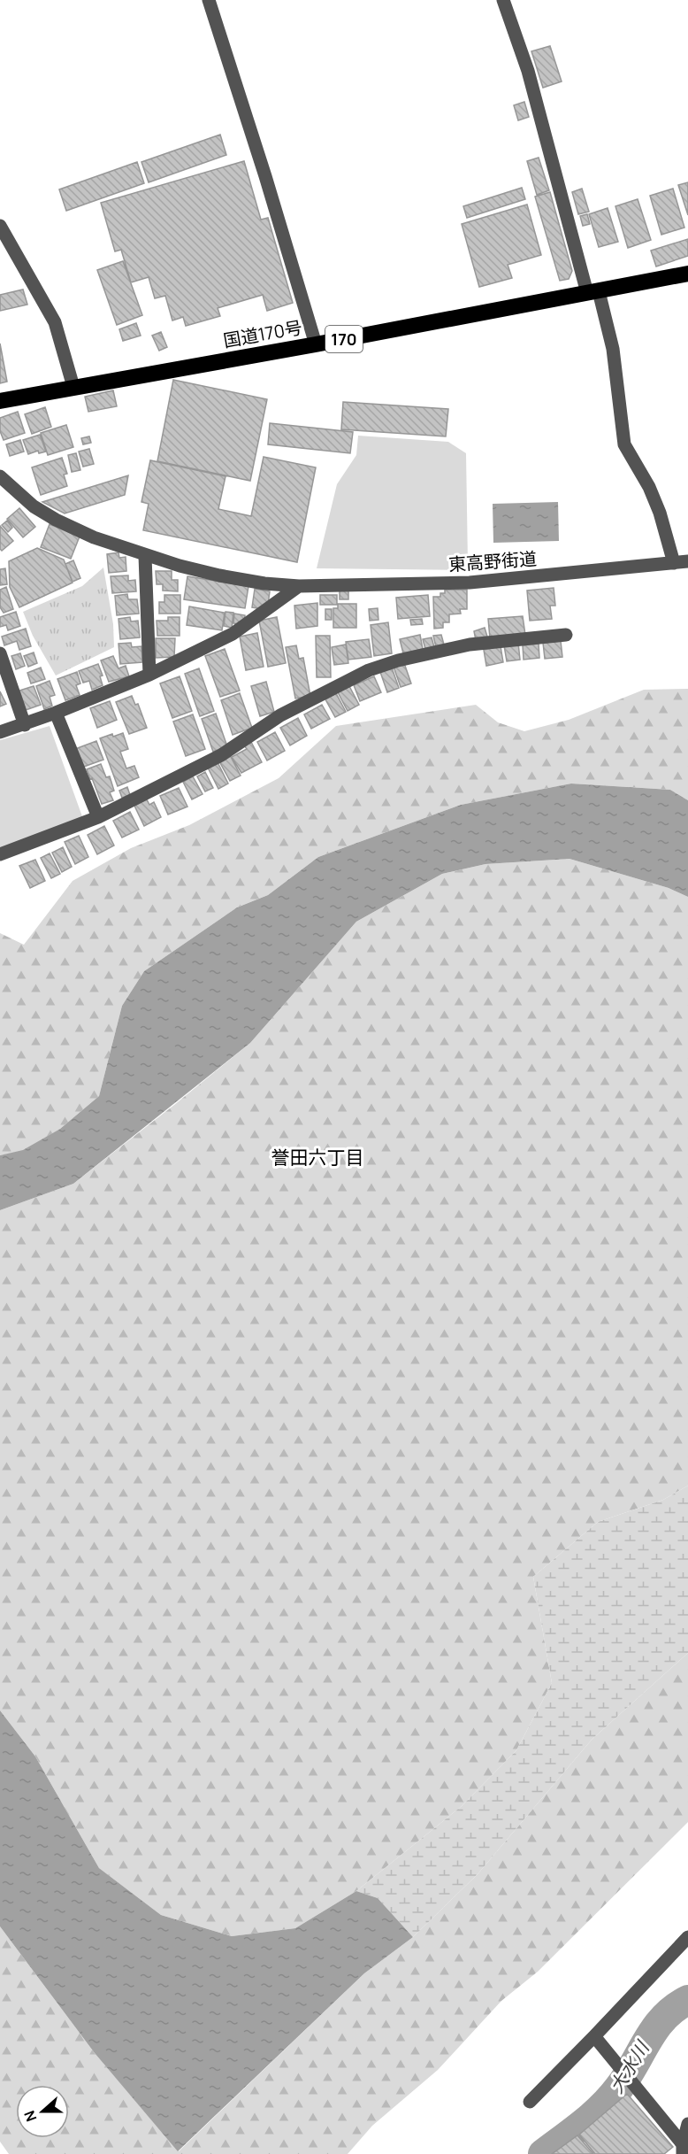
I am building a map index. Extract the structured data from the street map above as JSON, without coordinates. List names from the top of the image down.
{
  "streets": {
    "highway": ["国道170号", "170"],
    "street": ["東高野街道"]
  },
  "districts": ["誉田六丁目"],
  "water": ["大水川"],
  "north": "left"
}
